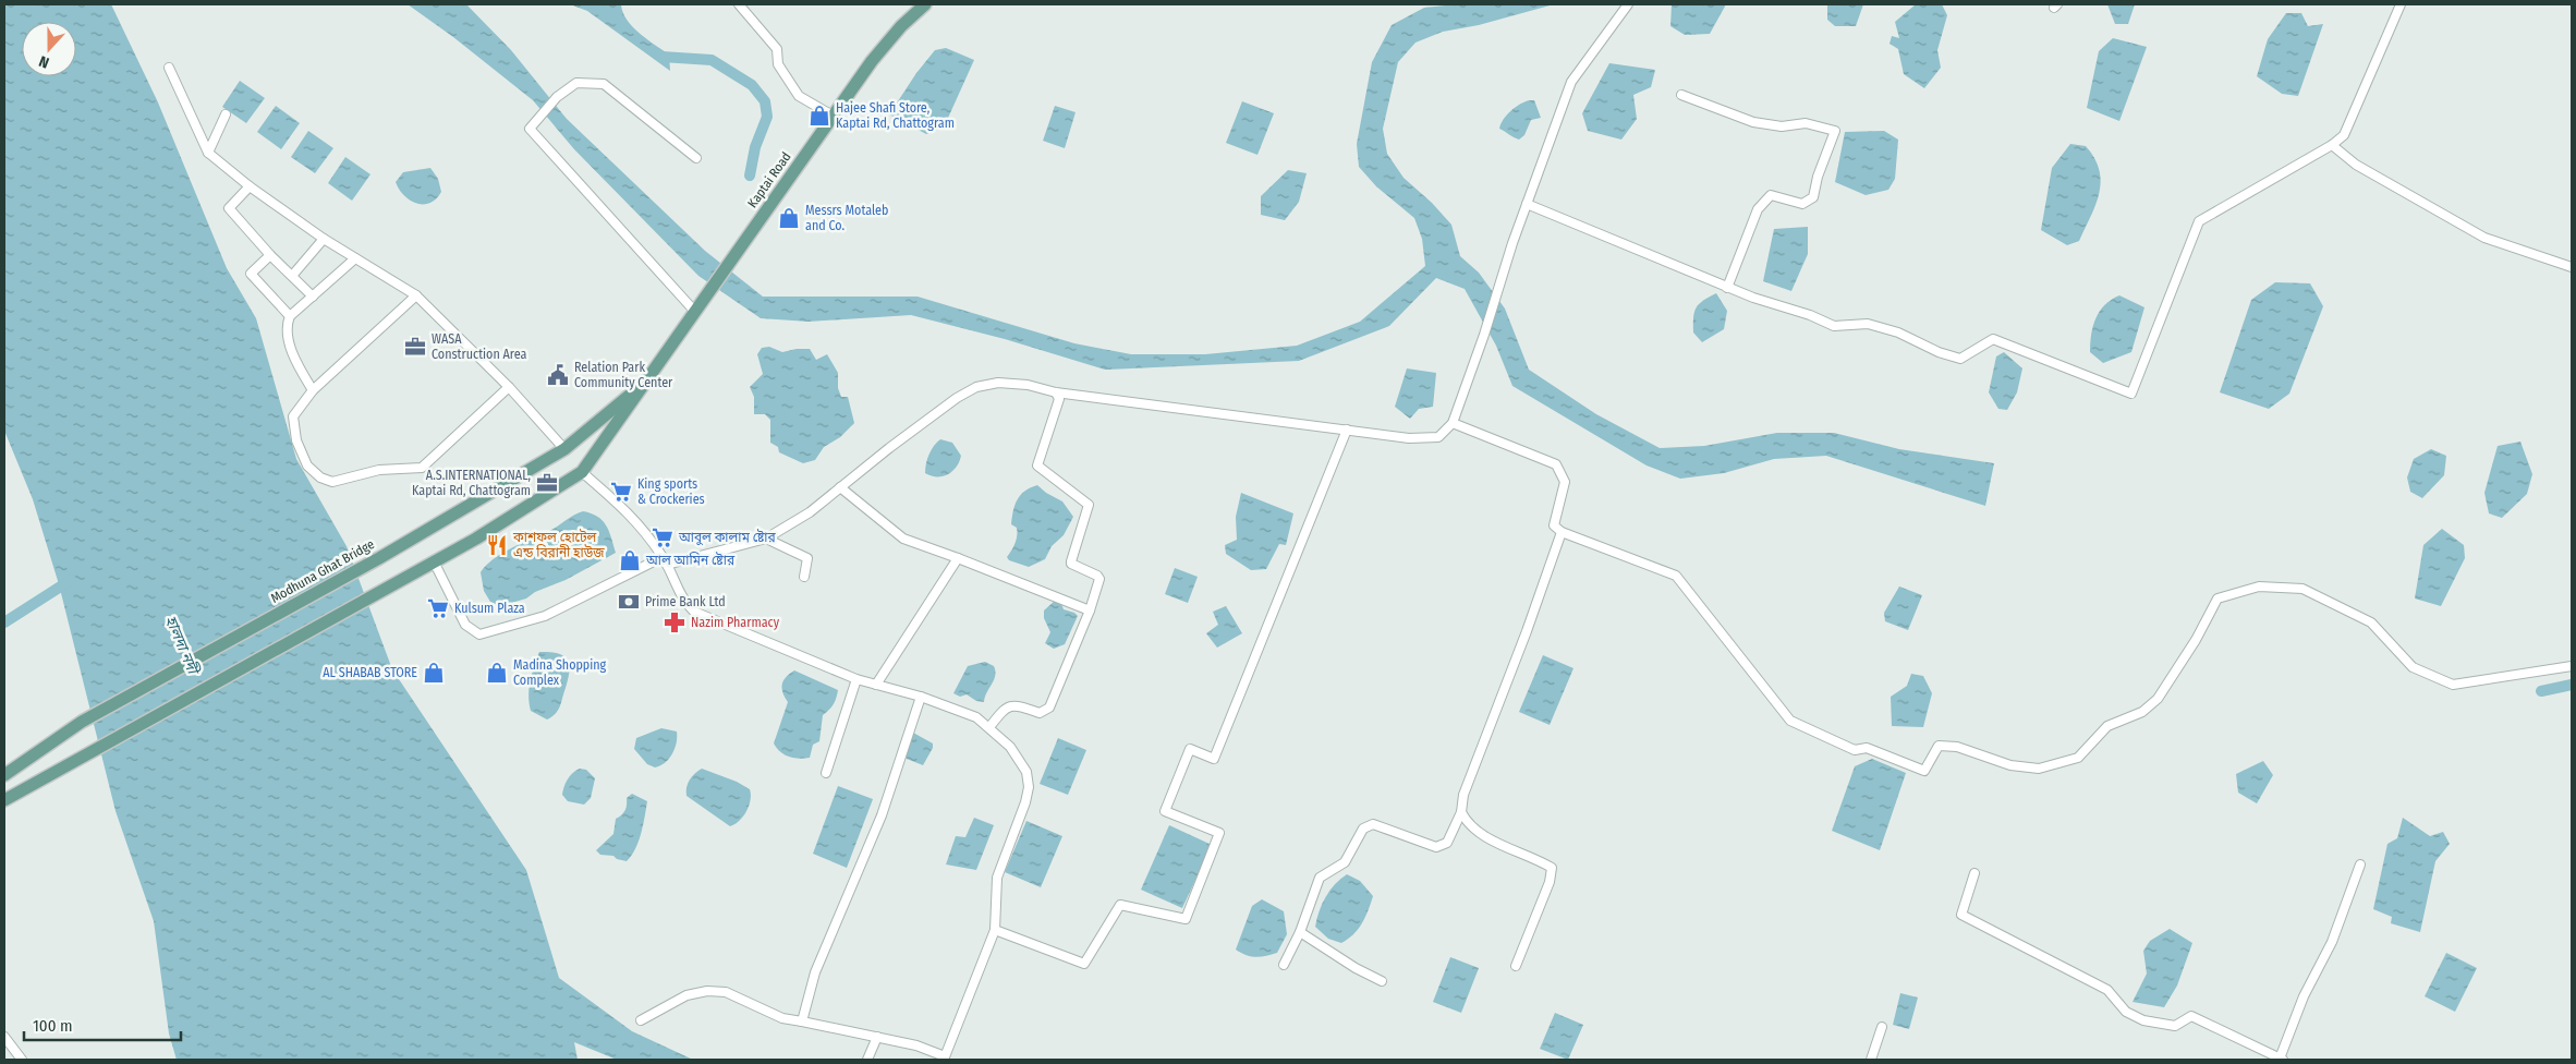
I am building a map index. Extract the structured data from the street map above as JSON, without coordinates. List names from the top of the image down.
{
  "streets": {
    "main road": ["Kaptai Road", "Modhuna Ghat Bridge"]
  },
  "crossings": [
    ["Kaptai Road", "Modhuna Ghat Bridge"]
  ],
  "water": ["হালদা নদী"],
  "places": {
    "shop": [
      "Hajee Shafi Store, Kaptai Rd, Chattogram",
      "Messrs Motaleb and Co.",
      "আল আমিন ষ্টোর",
      "AL SHABAB STORE",
      "Madina Shopping Complex"
    ],
    "office": ["WASA Construction Area", "A.S.INTERNATIONAL, Kaptai Rd, Chattogram"],
    "public building": ["Relation Park Community Center"],
    "supermarket": ["King sports & Crockeries", "আবুল কালাম ষ্টোর", "Kulsum Plaza"],
    "restaurant": ["কাশফুল হোটেল এন্ড বিরানী হাউজ"],
    "bank": ["Prime Bank Ltd"],
    "pharmacy": ["Nazim Pharmacy"]
  },
  "scale_bar": "100 m",
  "north": "bottom"
}
